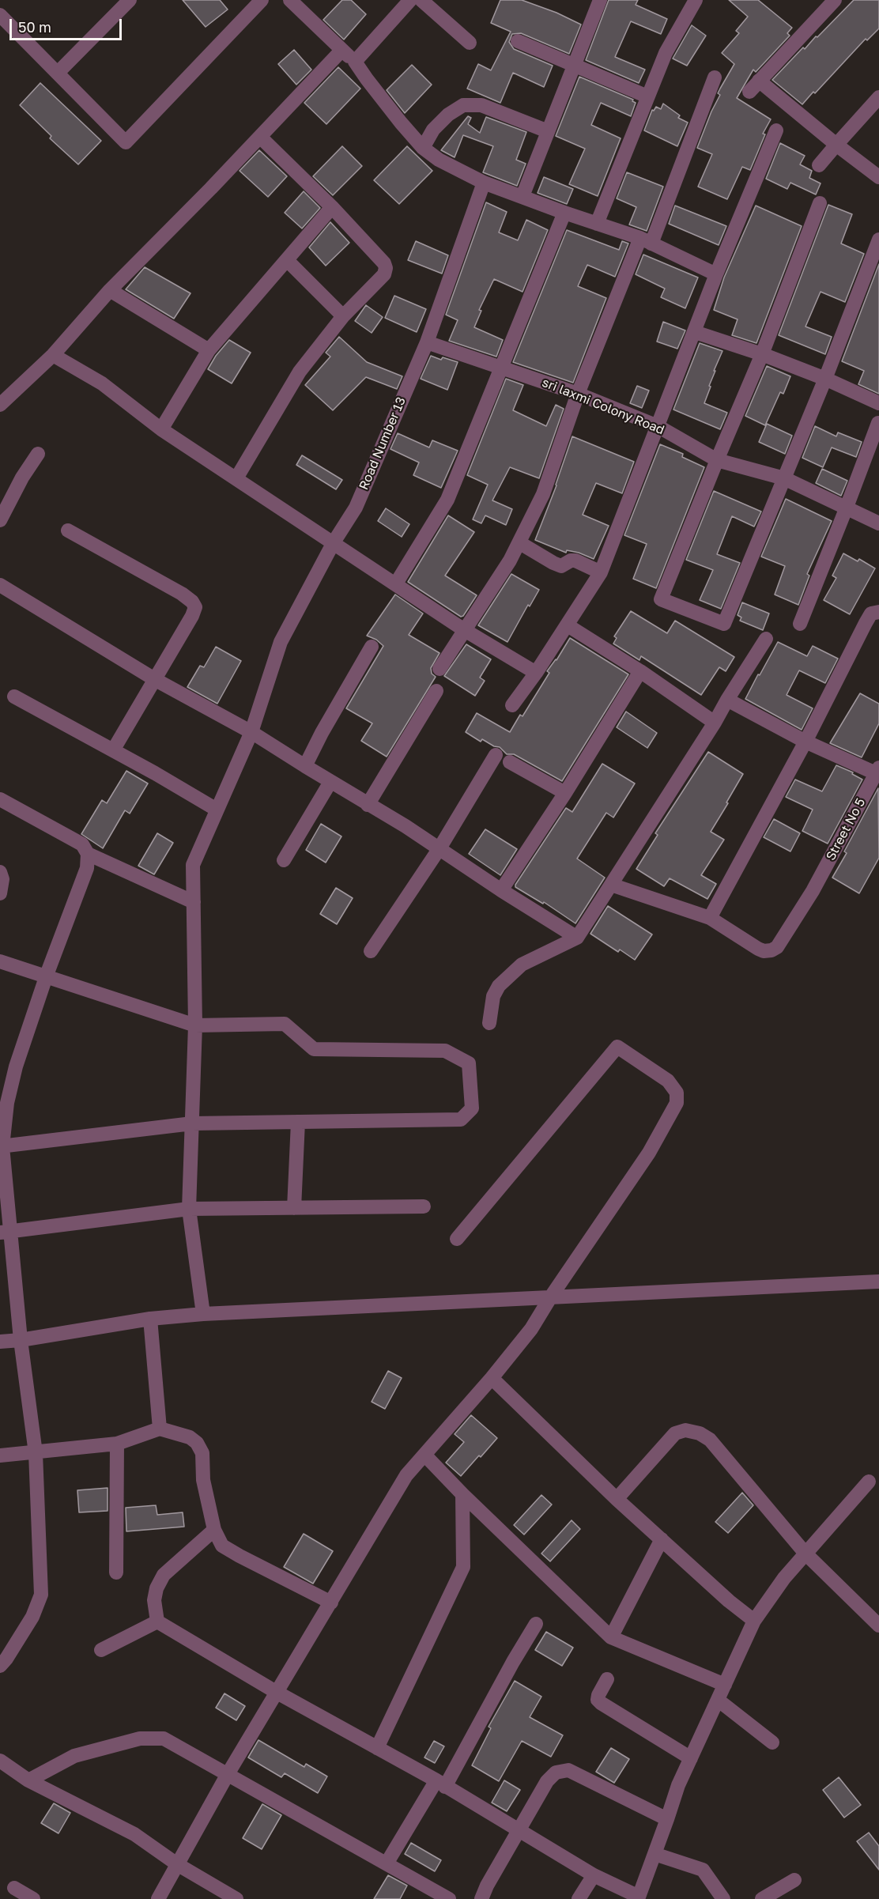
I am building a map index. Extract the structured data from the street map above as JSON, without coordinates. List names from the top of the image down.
{
  "streets": {
    "street": ["sri laxmi Colony Road", "Road Number 13", "Street No 5"]
  },
  "crossings": [
    ["sri laxmi Colony Road", "Road Number 13"]
  ],
  "scale_bar": "50 m"
}
